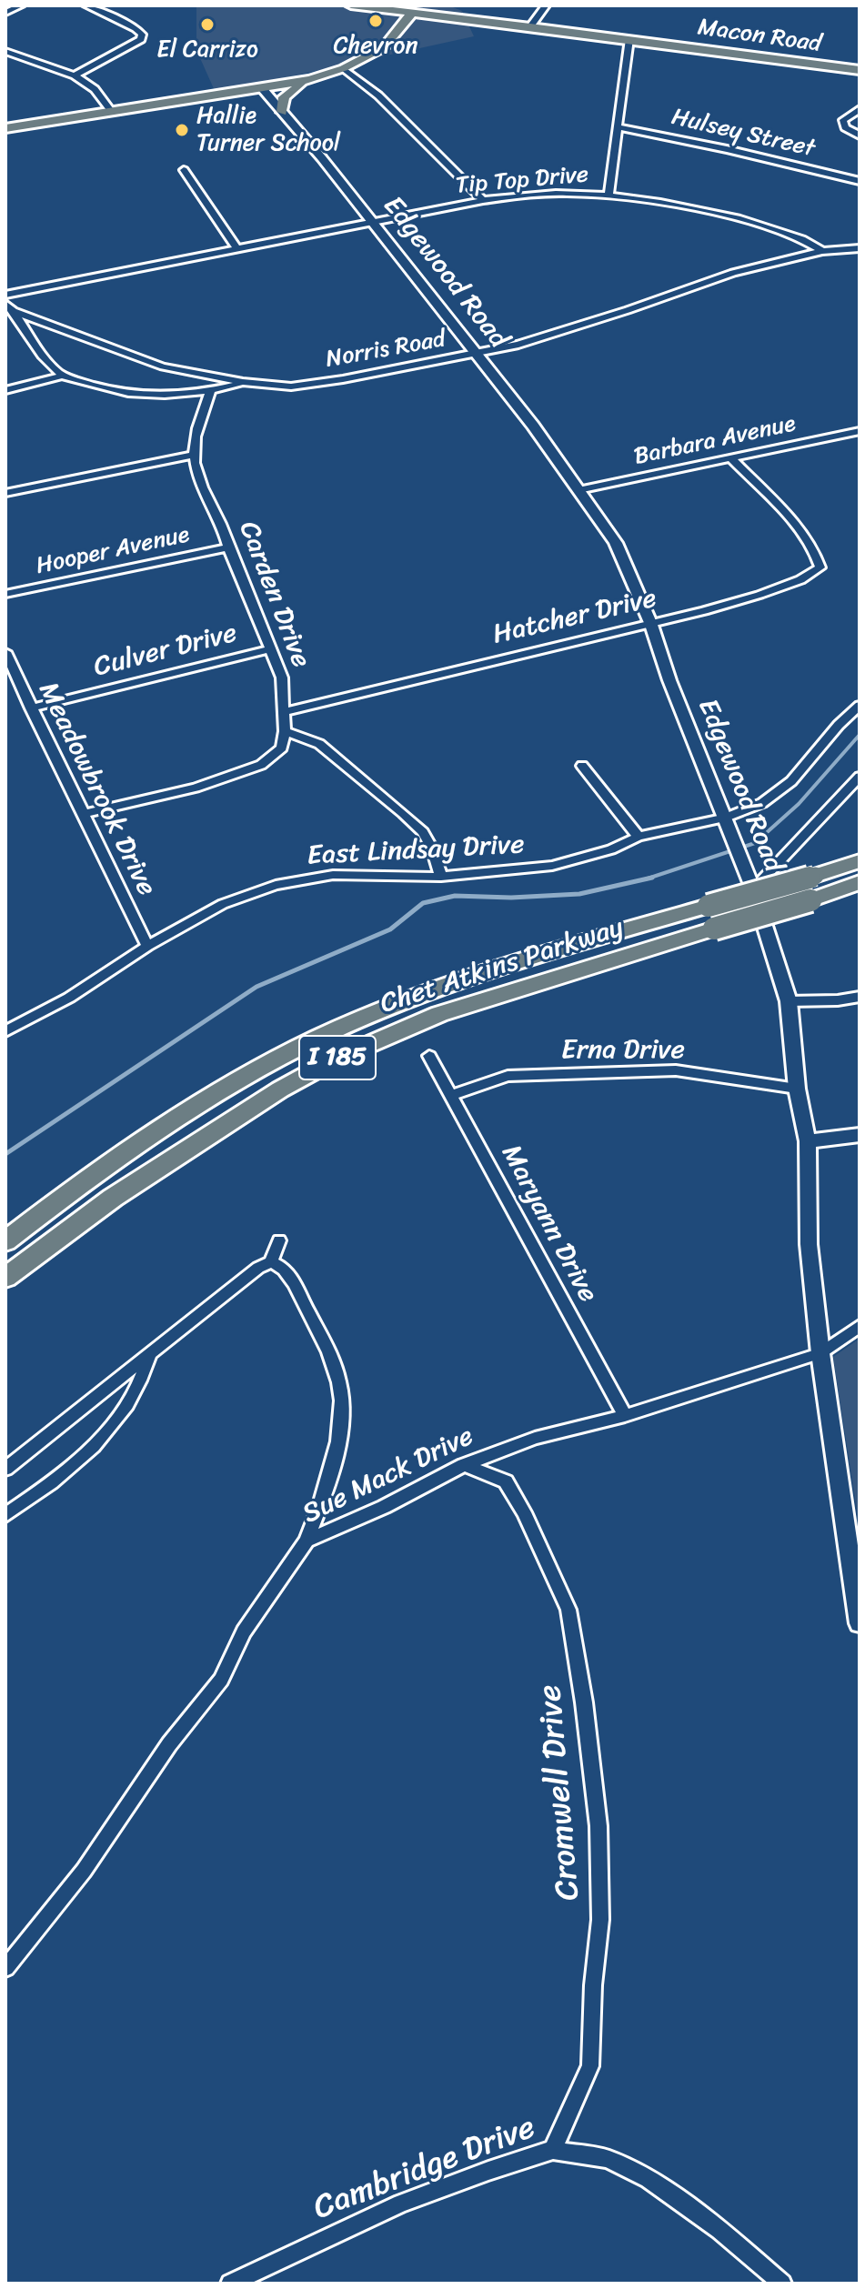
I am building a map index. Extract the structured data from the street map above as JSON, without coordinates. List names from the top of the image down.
{
  "streets": {
    "highway": ["Chet Atkins Parkway", "I 185"],
    "main road": ["Macon Road"],
    "street": [
      "Hulsey Street",
      "Tip Top Drive",
      "Edgewood Road",
      "Norris Road",
      "Barbara Avenue",
      "Hooper Avenue",
      "Carden Drive",
      "Hatcher Drive",
      "Culver Drive",
      "Meadowbrook Drive",
      "East Lindsay Drive",
      "Erna Drive",
      "Maryann Drive",
      "Sue Mack Drive",
      "Cromwell Drive",
      "Cambridge Drive"
    ]
  },
  "crossings": [
    ["Tip Top Drive", "Edgewood Road"],
    ["Tip Top Drive", "Norris Road"],
    ["Edgewood Road", "Norris Road"],
    ["Edgewood Road", "Barbara Avenue"],
    ["Edgewood Road", "Hatcher Drive"],
    ["Edgewood Road", "East Lindsay Drive"],
    ["Edgewood Road", "Erna Drive"],
    ["Edgewood Road", "Sue Mack Drive"],
    ["Barbara Avenue", "Hatcher Drive"],
    ["Hooper Avenue", "Carden Drive"],
    ["Carden Drive", "Hatcher Drive"],
    ["Carden Drive", "Culver Drive"],
    ["Culver Drive", "Meadowbrook Drive"],
    ["Meadowbrook Drive", "East Lindsay Drive"],
    ["Erna Drive", "Maryann Drive"],
    ["Maryann Drive", "Sue Mack Drive"],
    ["Sue Mack Drive", "Cromwell Drive"],
    ["Cromwell Drive", "Cambridge Drive"]
  ],
  "places": ["Chevron", "El Carrizo", "Hallie Turner School"]
}
